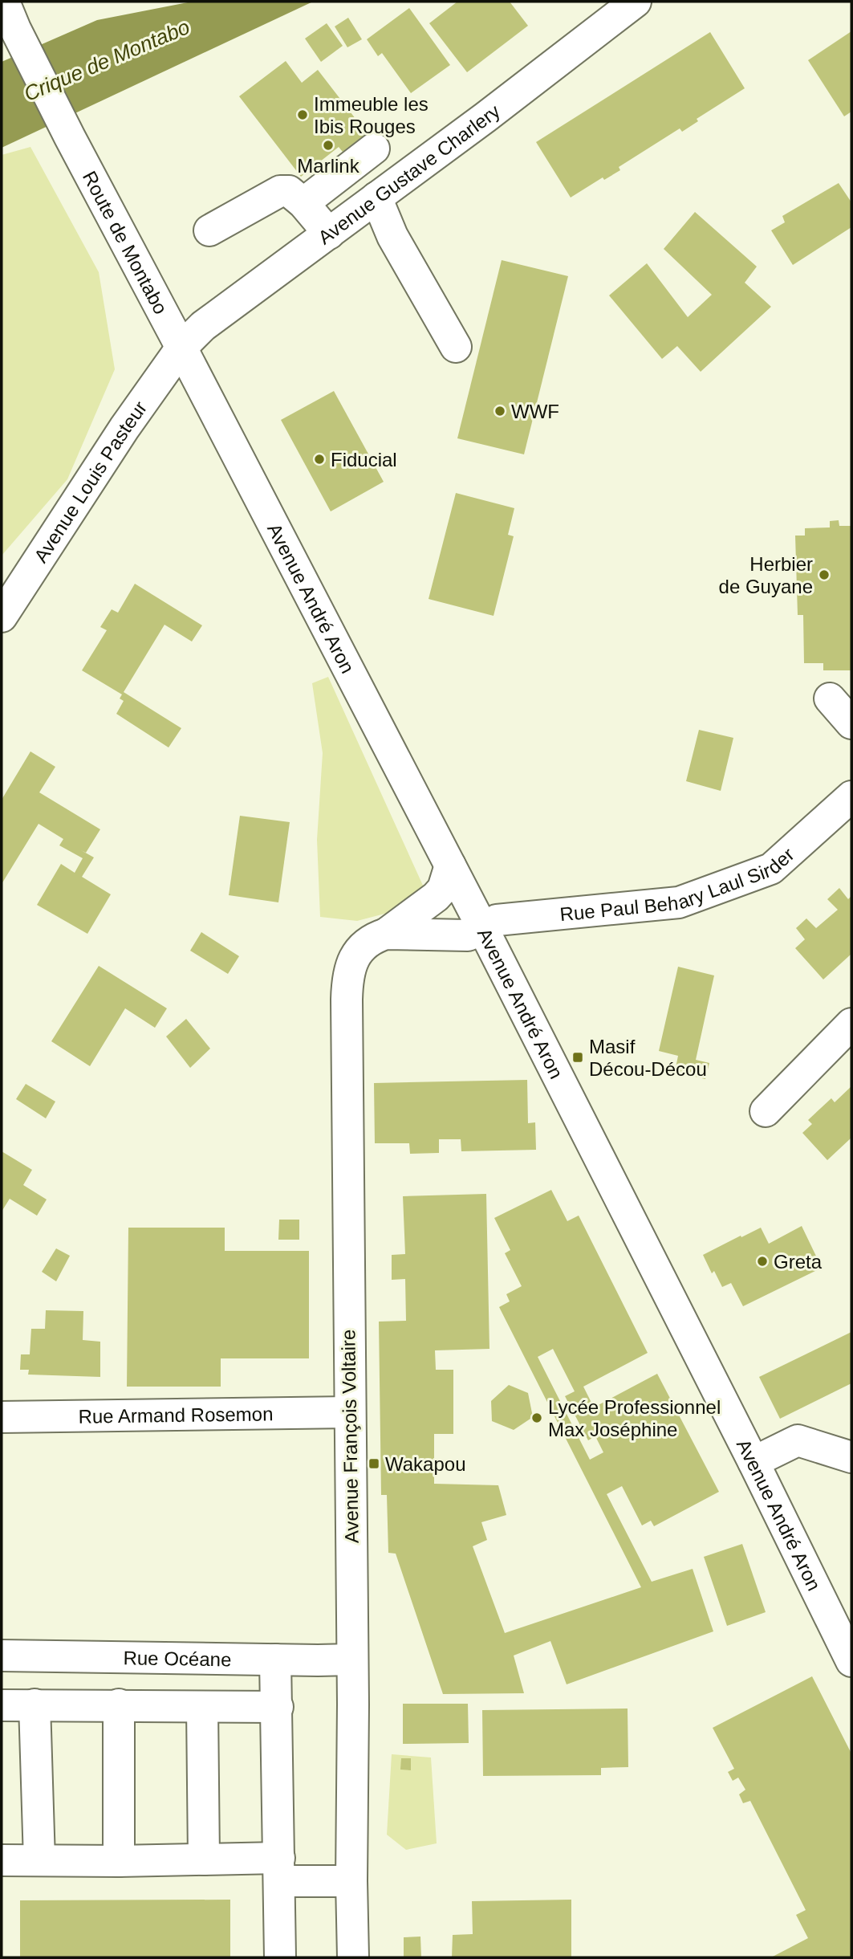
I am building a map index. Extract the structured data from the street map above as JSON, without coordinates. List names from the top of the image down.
{
  "streets": {
    "street": [
      "Avenue Gustave Charlery",
      "Route de Montabo",
      "Avenue Louis Pasteur",
      "Avenue André Aron",
      "Rue Paul Behary Laul Sirder",
      "Rue Armand Rosemon",
      "Avenue François Voltaire",
      "Rue Océane"
    ]
  },
  "crossings": [
    ["Avenue Gustave Charlery", "Route de Montabo"],
    ["Avenue Gustave Charlery", "Avenue Louis Pasteur"],
    ["Avenue Gustave Charlery", "Avenue André Aron"],
    ["Route de Montabo", "Avenue Louis Pasteur"],
    ["Route de Montabo", "Avenue André Aron"],
    ["Avenue Louis Pasteur", "Avenue André Aron"],
    ["Avenue André Aron", "Rue Paul Behary Laul Sirder"],
    ["Avenue André Aron", "Avenue François Voltaire"],
    ["Rue Paul Behary Laul Sirder", "Avenue François Voltaire"],
    ["Rue Armand Rosemon", "Avenue François Voltaire"],
    ["Avenue François Voltaire", "Rue Océane"]
  ],
  "water": ["Crique de Montabo"],
  "places": {
    "other": [
      "Immeuble les Ibis Rouges",
      "Marlink",
      "WWF",
      "Fiducial",
      "Herbier de Guyane",
      "Greta",
      "Lycée Professionnel Max Joséphine"
    ],
    "transit": ["Masif Décou-Décou", "Wakapou"]
  }
}
